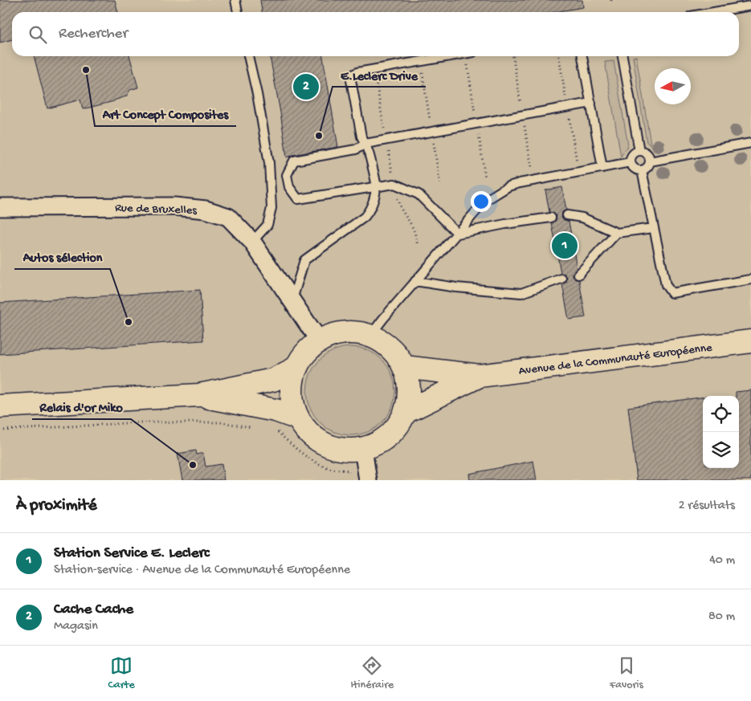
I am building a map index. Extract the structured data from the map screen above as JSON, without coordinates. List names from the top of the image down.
{
  "streets": {
    "street": ["Rue de Bruxelles", "Avenue de la Communauté Européenne"]
  },
  "crossings": [
    ["Rue de Bruxelles", "Avenue de la Communauté Européenne"]
  ],
  "places": [
    "Art Concept Composites",
    "E.Leclerc Drive",
    "Autos sélection",
    "Relais d'or Miko"
  ],
  "north": "left",
  "page": {
    "search": "Rechercher",
    "pins": ["2", "1"],
    "heading": ["À proximité", "2 résultats"],
    "list": [
      {
        "mark": "1",
        "name": "Station Service E. Leclerc",
        "note": "Station-service · Avenue de la Communauté Européenne",
        "value": "40 m"
      },
      {
        "mark": "2",
        "name": "Cache Cache",
        "note": "Magasin",
        "value": "80 m"
      }
    ],
    "nav": ["Carte", "Itinéraire", "Favoris"]
  }
}
